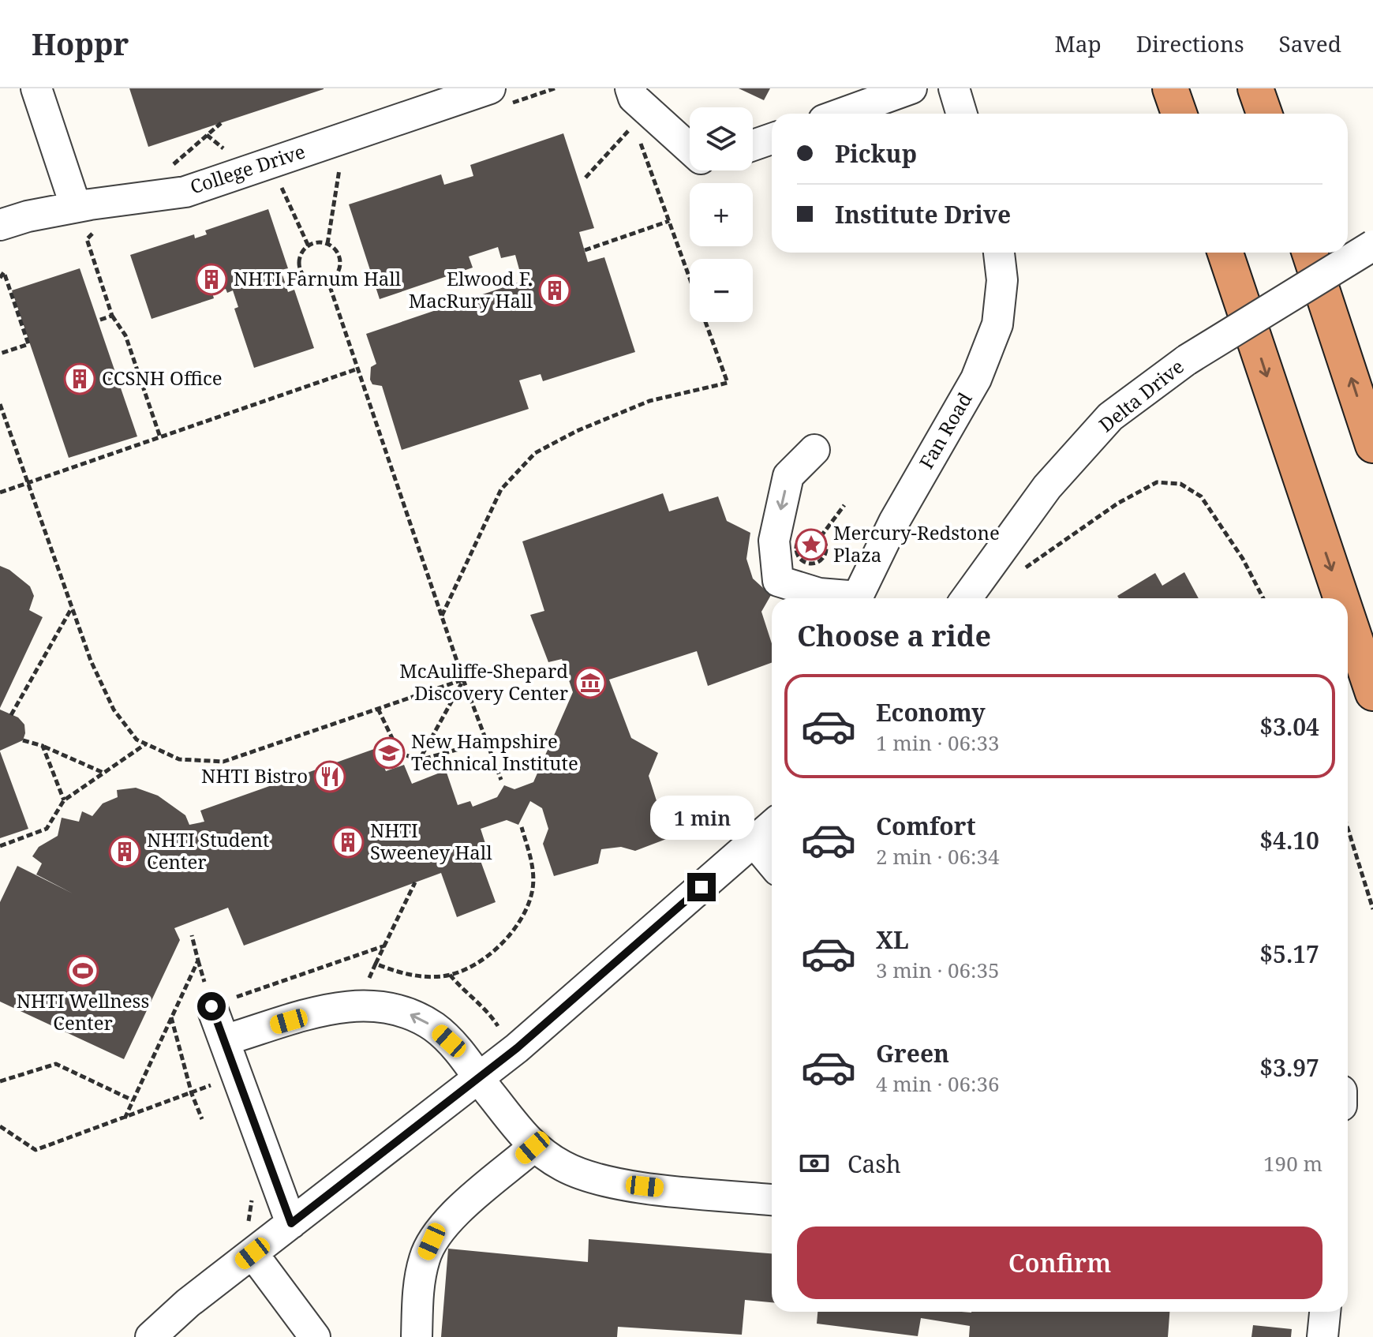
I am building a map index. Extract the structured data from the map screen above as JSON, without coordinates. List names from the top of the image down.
{
  "streets": {
    "street": ["College Drive", "Delta Drive", "Fan Road"]
  },
  "places": {
    "building": [
      "NHTI Farnum Hall",
      "Elwood F. MacRury Hall",
      "CCSNH Office",
      "NHTI Sweeney Hall",
      "NHTI Student Center"
    ],
    "place": ["Mercury-Redstone Plaza"],
    "museum": ["McAuliffe-Shepard Discovery Center"],
    "school or university": ["New Hampshire Technical Institute"],
    "restaurant": ["NHTI Bistro"],
    "sports": ["NHTI Wellness Center"]
  },
  "page": {
    "header": "Hoppr",
    "nav": ["Map", "Directions", "Saved"],
    "map_buttons": ["+", "−"],
    "banner": ["Pickup", "Institute Drive"],
    "heading": "Choose a ride",
    "list": [
      {
        "name": "Economy",
        "note": "1 min · 06:33",
        "value": "$3.04"
      },
      {
        "name": "Comfort",
        "note": "2 min · 06:34",
        "value": "$4.10"
      },
      {
        "name": "XL",
        "note": "3 min · 06:35",
        "value": "$5.17"
      },
      {
        "name": "Green",
        "note": "4 min · 06:36",
        "value": "$3.97"
      }
    ],
    "bubble": "1 min",
    "pay": ["Cash", "190 m"],
    "buttons": "Confirm"
  }
}
